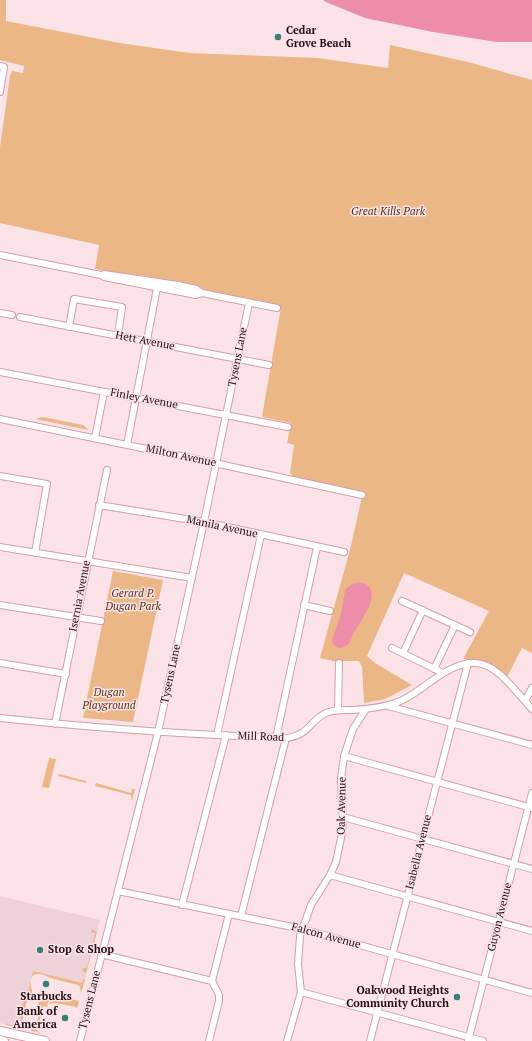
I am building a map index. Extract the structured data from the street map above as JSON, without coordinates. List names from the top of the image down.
{
  "streets": {
    "street": [
      "Hett Avenue",
      "Tysens Lane",
      "Finley Avenue",
      "Milton Avenue",
      "Manila Avenue",
      "Isernia Avenue",
      "Mill Road",
      "Oak Avenue",
      "Isabella Avenue",
      "Guyon Avenue",
      "Falcon Avenue"
    ]
  },
  "crossings": [
    ["Hett Avenue", "Tysens Lane"],
    ["Tysens Lane", "Finley Avenue"],
    ["Tysens Lane", "Milton Avenue"],
    ["Tysens Lane", "Manila Avenue"],
    ["Tysens Lane", "Mill Road"],
    ["Tysens Lane", "Falcon Avenue"],
    ["Manila Avenue", "Isernia Avenue"],
    ["Isernia Avenue", "Mill Road"],
    ["Mill Road", "Oak Avenue"],
    ["Mill Road", "Isabella Avenue"],
    ["Oak Avenue", "Falcon Avenue"],
    ["Isabella Avenue", "Falcon Avenue"],
    ["Guyon Avenue", "Falcon Avenue"]
  ],
  "parks": ["Great Kills Park", "Gerard P. Dugan Park", "Dugan Playground"],
  "places": [
    "Cedar Grove Beach",
    "Stop & Shop",
    "Starbucks",
    "Oakwood Heights Community Church",
    "Bank of America"
  ]
}
